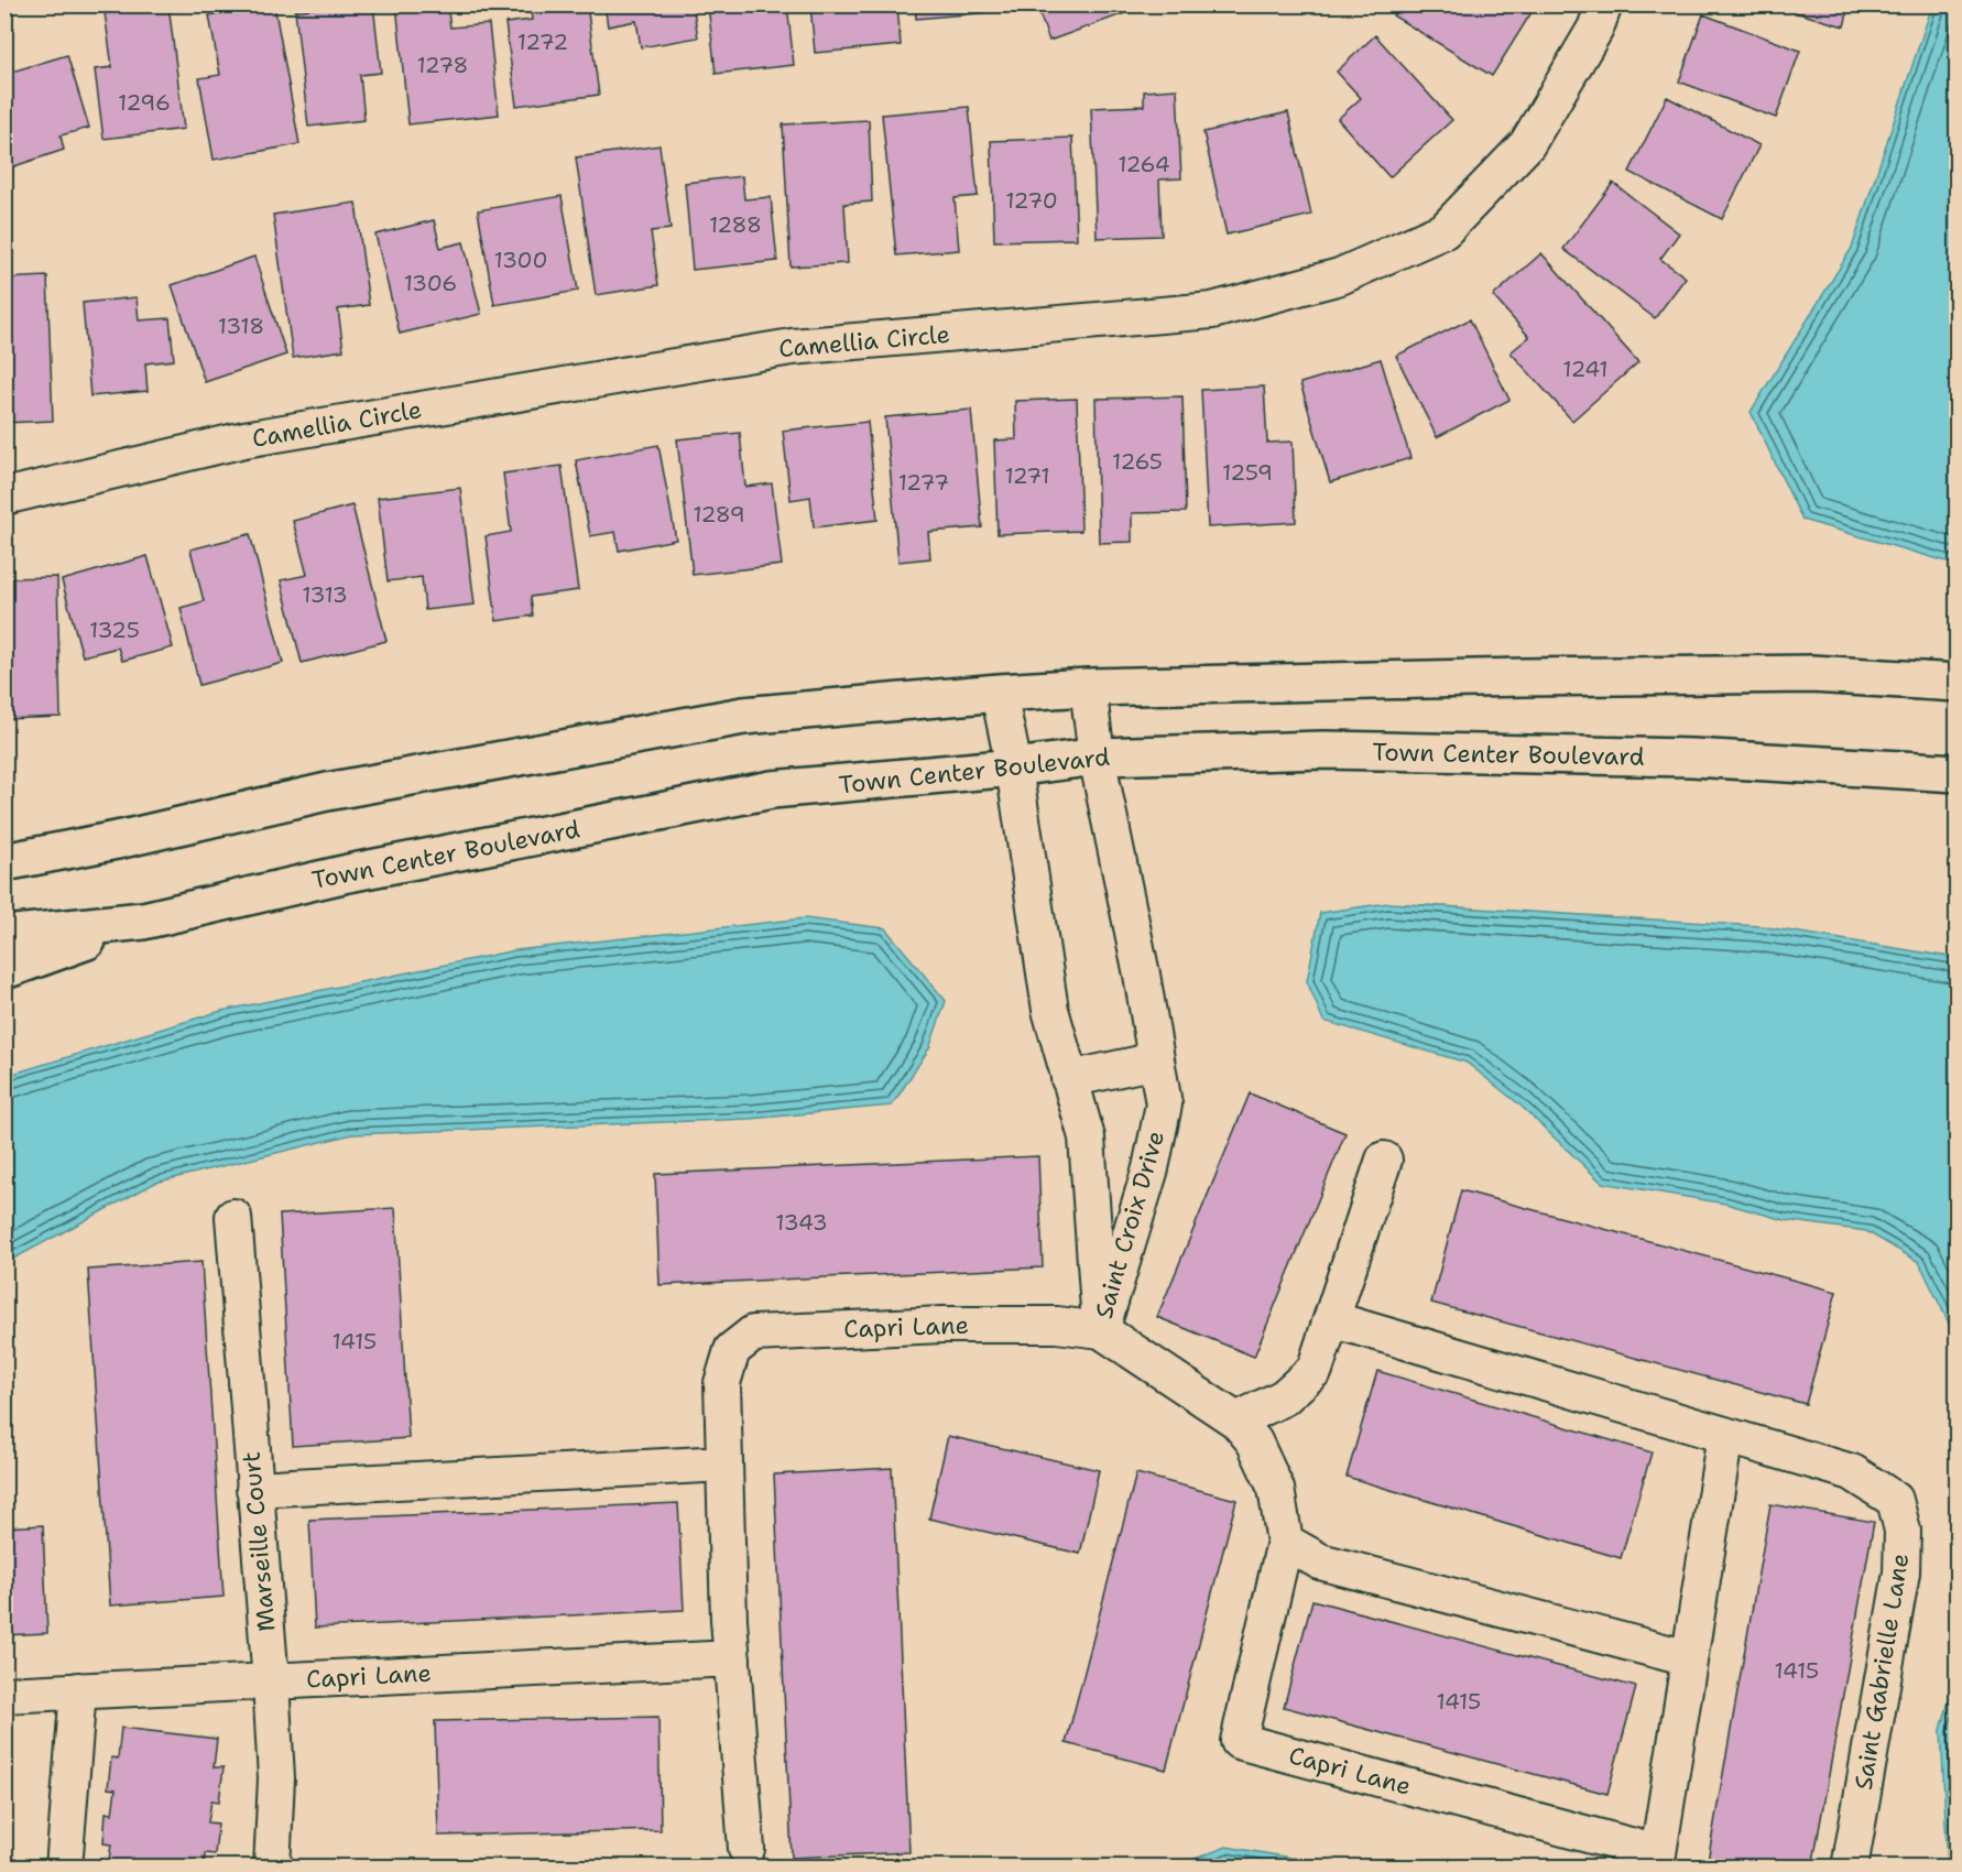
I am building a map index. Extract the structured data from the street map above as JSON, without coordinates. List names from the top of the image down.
{
  "streets": {
    "street": [
      "Camellia Circle",
      "Town Center Boulevard",
      "Saint Croix Drive",
      "Capri Lane",
      "Marseille Court",
      "Saint Gabrielle Lane"
    ]
  },
  "crossings": [
    ["Town Center Boulevard", "Saint Croix Drive"],
    ["Saint Croix Drive", "Capri Lane"],
    ["Capri Lane", "Marseille Court"]
  ],
  "house_numbers": [
    "1272",
    "1278",
    "1296",
    "1264",
    "1270",
    "1288",
    "1300",
    "1306",
    "1318",
    "1241",
    "1265",
    "1259",
    "1271",
    "1277",
    "1289",
    "1313",
    "1325",
    "1343",
    "1415",
    "1415",
    "1415"
  ]
}
